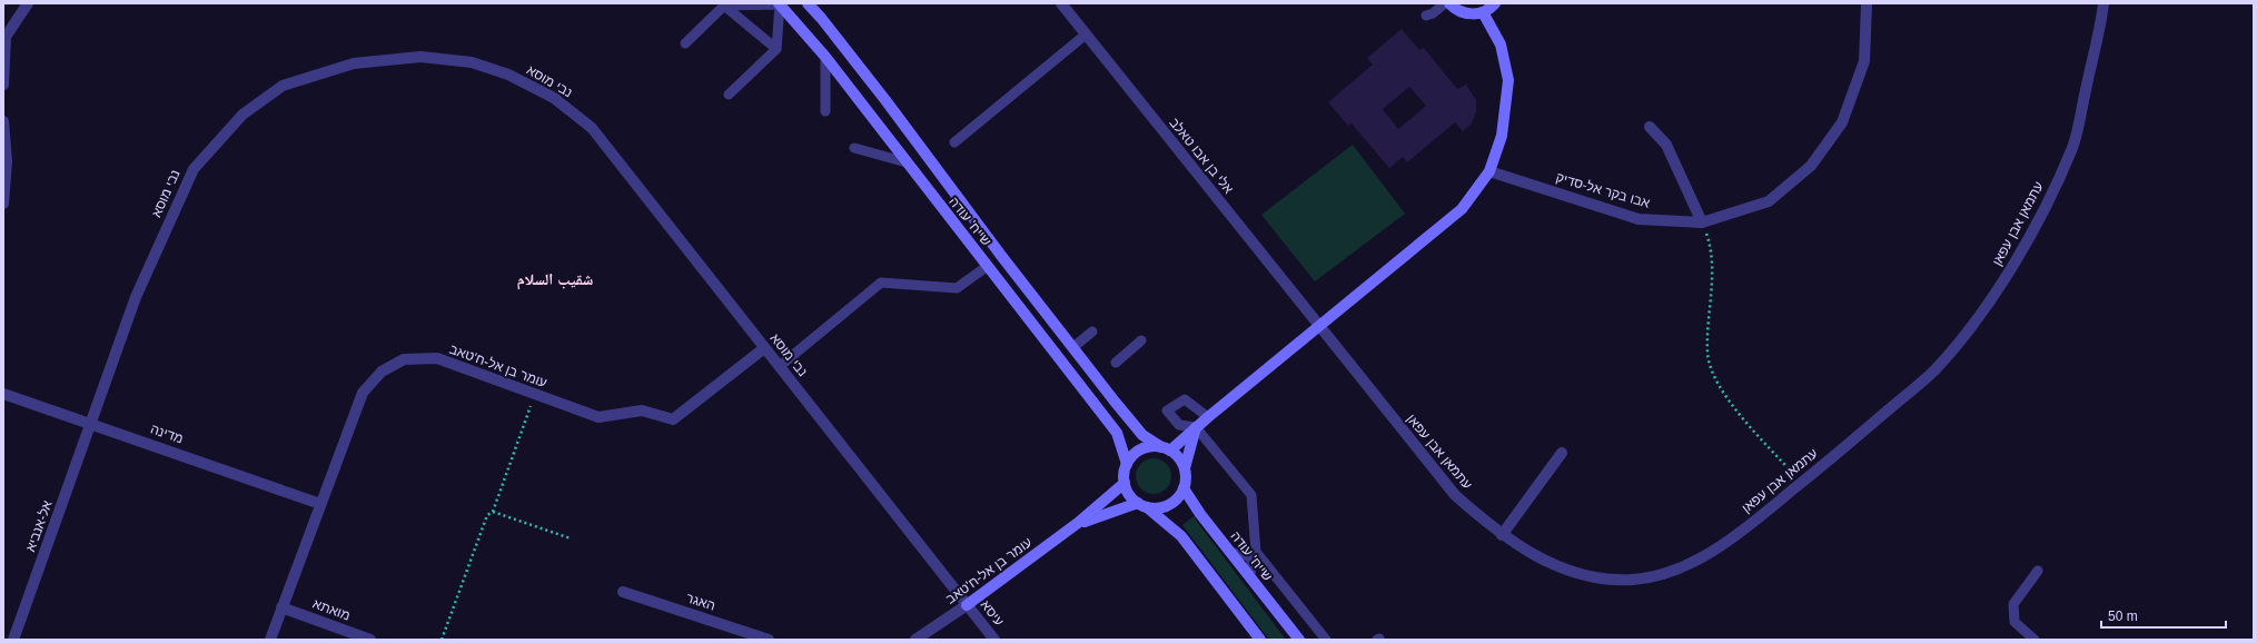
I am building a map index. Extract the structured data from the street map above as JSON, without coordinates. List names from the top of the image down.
{
  "streets": {
    "main road": ["שייח' עודה", "עומר בן אל-ח'טאב"],
    "street": [
      "נבי מוסא",
      "אלי בן אבו טאלב",
      "אבו בקר אל-סדיק",
      "עתמאן אבן עפאן",
      "מדינה",
      "אל-אנביא",
      "האגר",
      "מואתא",
      "עיסא"
    ]
  },
  "crossings": [
    ["נבי מוסא", "עומר בן אל-ח'טאב"],
    ["נבי מוסא", "מדינה"],
    ["נבי מוסא", "אל-אנביא"],
    ["נבי מוסא", "עיסא"],
    ["אלי בן אבו טאלב", "עתמאן אבן עפאן"],
    ["שייח' עודה", "עומר בן אל-ח'טאב"],
    ["עומר בן אל-ח'טאב", "מדינה"],
    ["עומר בן אל-ח'טאב", "מואתא"],
    ["עומר בן אל-ח'טאב", "עיסא"],
    ["מדינה", "אל-אנביא"]
  ],
  "districts": ["شقيب السلام"],
  "scale_bar": "50 m"
}
